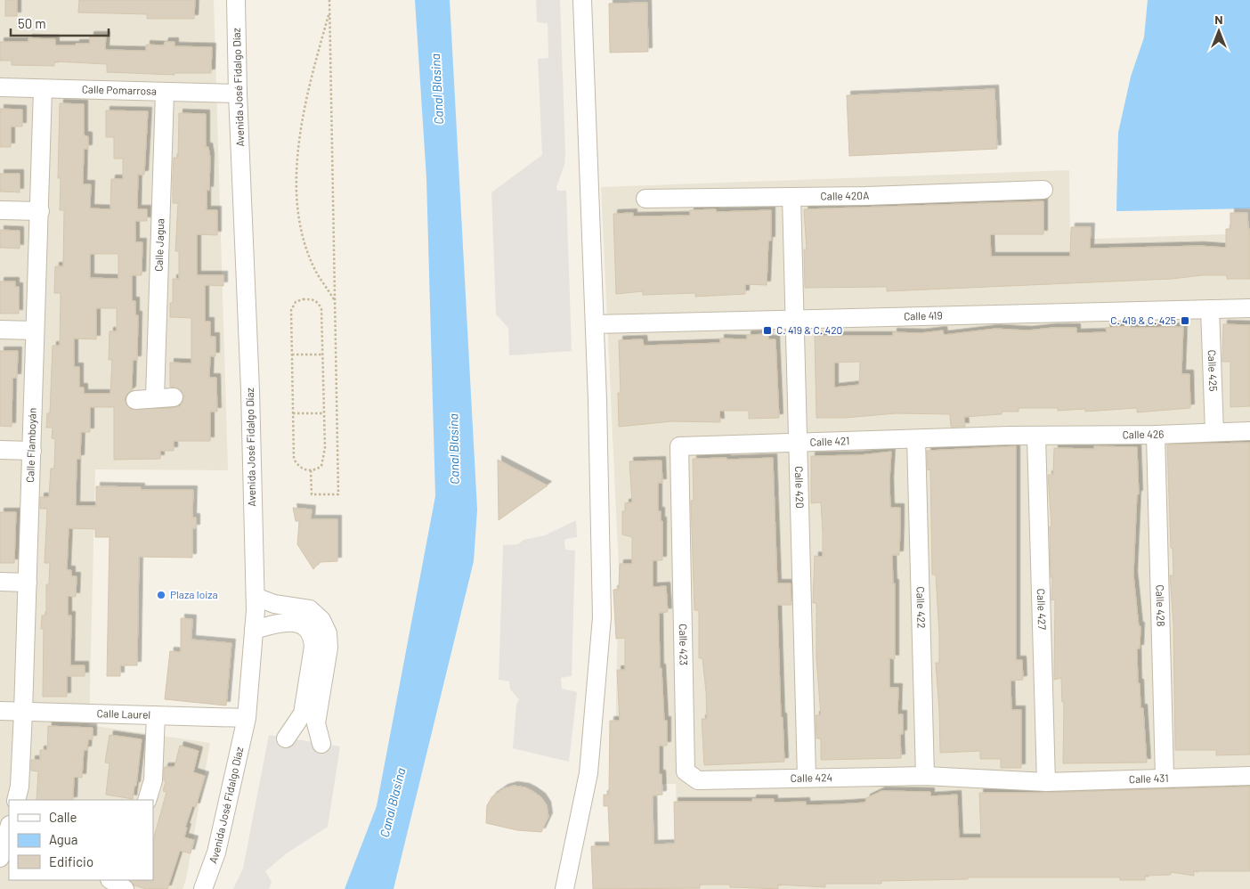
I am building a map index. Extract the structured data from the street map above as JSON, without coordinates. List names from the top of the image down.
{
  "streets": {
    "street": [
      "Avenida José Fidalgo Díaz",
      "Calle Pomarrosa",
      "Calle 420A",
      "Calle Jagua",
      "Calle 419",
      "Calle 425",
      "Calle 426",
      "Calle 421",
      "Calle Flamboyán",
      "Calle 420",
      "Calle 428",
      "Calle 422",
      "Calle 427",
      "Calle 423",
      "Calle Laurel",
      "Calle 424",
      "Calle 431"
    ]
  },
  "crossings": [
    ["Avenida José Fidalgo Díaz", "Calle Pomarrosa"],
    ["Avenida José Fidalgo Díaz", "Calle Laurel"],
    ["Calle Pomarrosa", "Calle Jagua"],
    ["Calle Pomarrosa", "Calle Flamboyán"],
    ["Calle 420A", "Calle 420"],
    ["Calle 419", "Calle 425"],
    ["Calle 419", "Calle 420"],
    ["Calle 425", "Calle 426"],
    ["Calle 426", "Calle 421"],
    ["Calle 426", "Calle 428"],
    ["Calle 426", "Calle 427"],
    ["Calle 421", "Calle 420"],
    ["Calle 421", "Calle 422"],
    ["Calle 421", "Calle 427"],
    ["Calle 421", "Calle 423"],
    ["Calle Flamboyán", "Calle Laurel"],
    ["Calle 420", "Calle 424"],
    ["Calle 428", "Calle 431"],
    ["Calle 422", "Calle 424"],
    ["Calle 427", "Calle 424"],
    ["Calle 427", "Calle 431"],
    ["Calle 423", "Calle 424"],
    ["Calle 424", "Calle 431"]
  ],
  "water": ["Canal Blasina"],
  "places": {
    "transit": ["C. 419 & C. 425", "C. 419 & C. 420"],
    "other": ["Plaza loiza"]
  },
  "legend": ["Calle", "Agua", "Edificio"],
  "scale_bar": "50 m",
  "north": "top"
}
